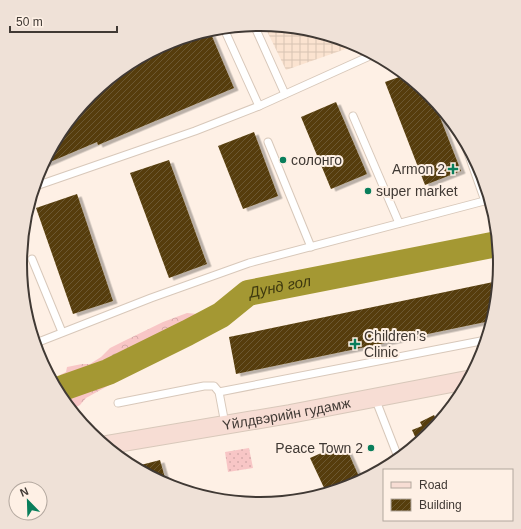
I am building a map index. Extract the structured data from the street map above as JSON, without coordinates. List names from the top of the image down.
{
  "streets": {
    "main road": ["Yйлдвэрийн гудамж"]
  },
  "water": ["Дунд гол"],
  "places": {
    "other": ["солонго", "super market", "Peace Town 2"],
    "health": ["Armon 2", "Children’s Clinic"]
  },
  "legend": ["Road", "Building"],
  "scale_bar": "50 m",
  "north": "top left"
}
